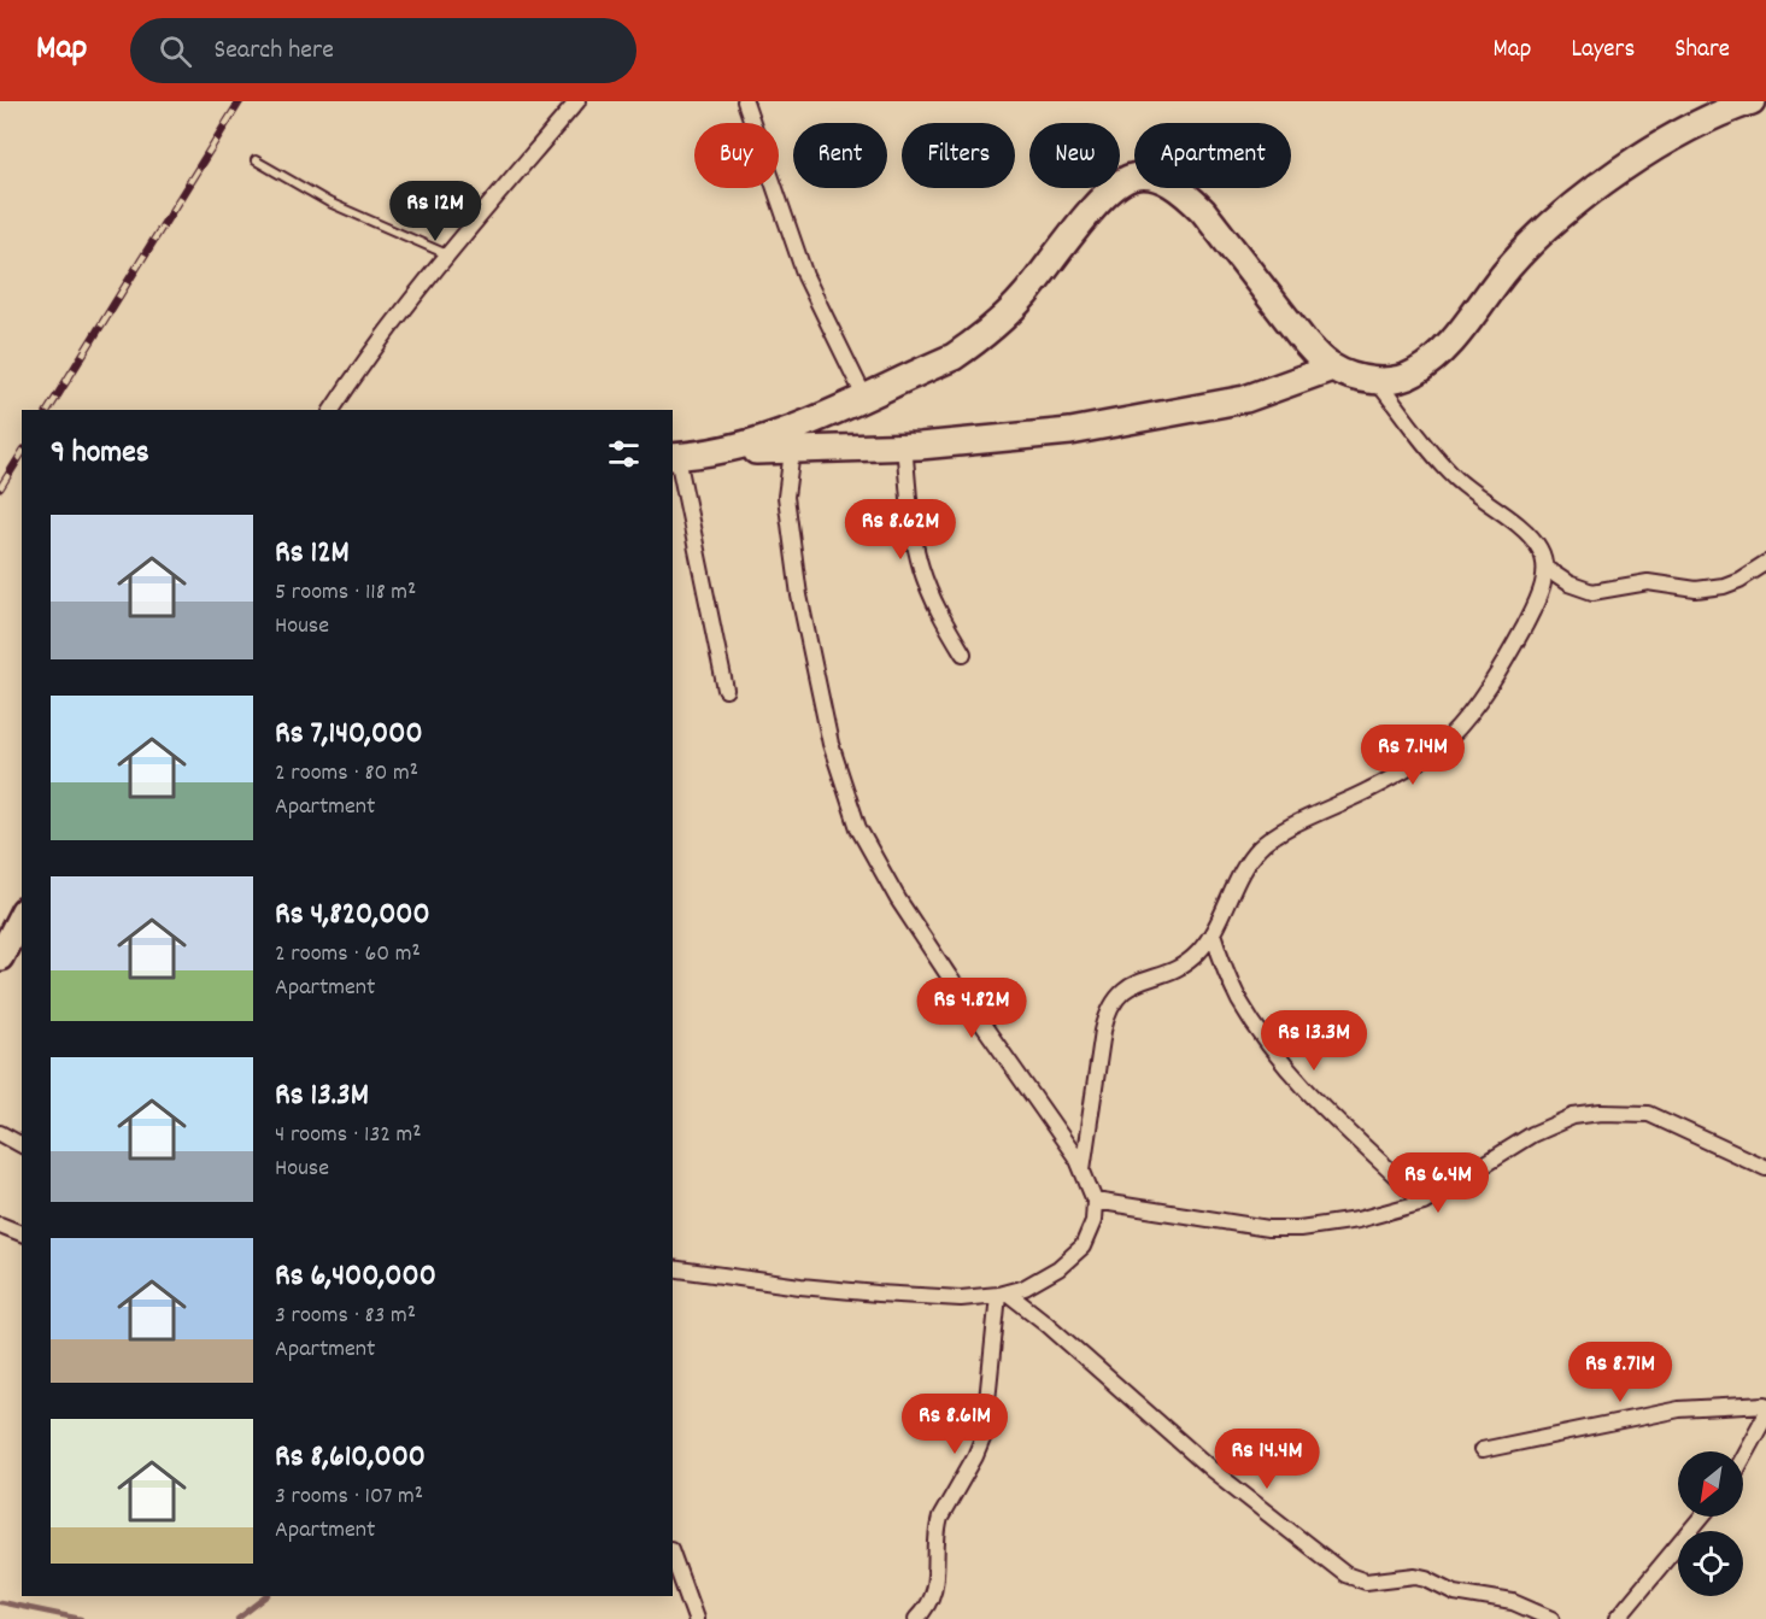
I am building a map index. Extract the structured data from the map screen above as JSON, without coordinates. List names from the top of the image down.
{
  "north": "bottom left",
  "page": {
    "header": "Map",
    "search": "Search here",
    "nav": ["Map", "Layers", "Share"],
    "chip": [
      "Buy",
      "Rent",
      "Filters",
      "New",
      "Apartment"
    ],
    "price": [
      "Rs 12M",
      "Rs 8.62M",
      "Rs 7.14M",
      "Rs 4.82M",
      "Rs 13.3M",
      "Rs 6.4M",
      "Rs 8.71M",
      "Rs 8.61M",
      "Rs 14.4M"
    ],
    "heading": "9 homes",
    "list": [
      {
        "name": "Rs 12M",
        "note": "5 rooms · 118 m² · House"
      },
      {
        "name": "Rs 7,140,000",
        "note": "2 rooms · 80 m² · Apartment"
      },
      {
        "name": "Rs 4,820,000",
        "note": "2 rooms · 60 m² · Apartment"
      },
      {
        "name": "Rs 13.3M",
        "note": "4 rooms · 132 m² · House"
      },
      {
        "name": "Rs 6,400,000",
        "note": "3 rooms · 83 m² · Apartment"
      },
      {
        "name": "Rs 8,610,000",
        "note": "3 rooms · 107 m² · Apartment"
      }
    ]
  }
}
